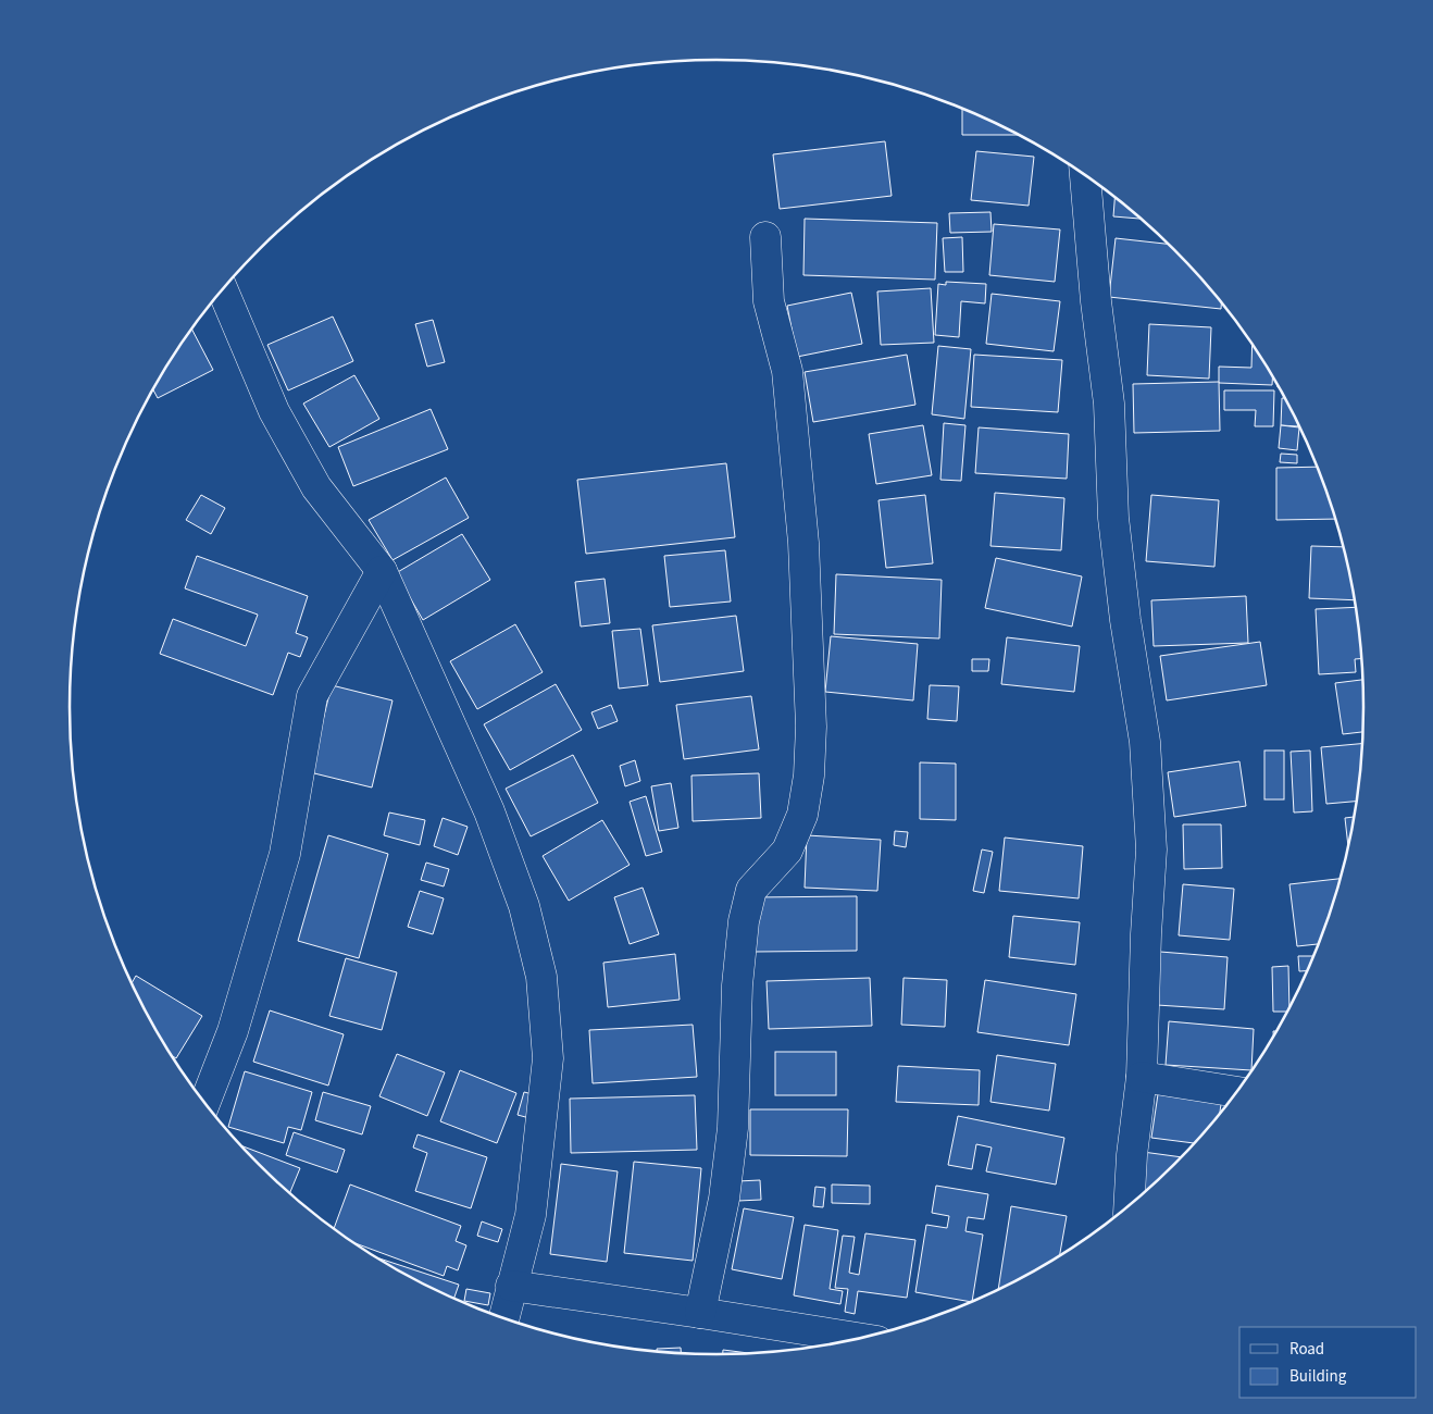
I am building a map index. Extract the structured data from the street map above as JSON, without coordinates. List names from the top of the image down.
{
  "legend": ["Road", "Building"]
}
